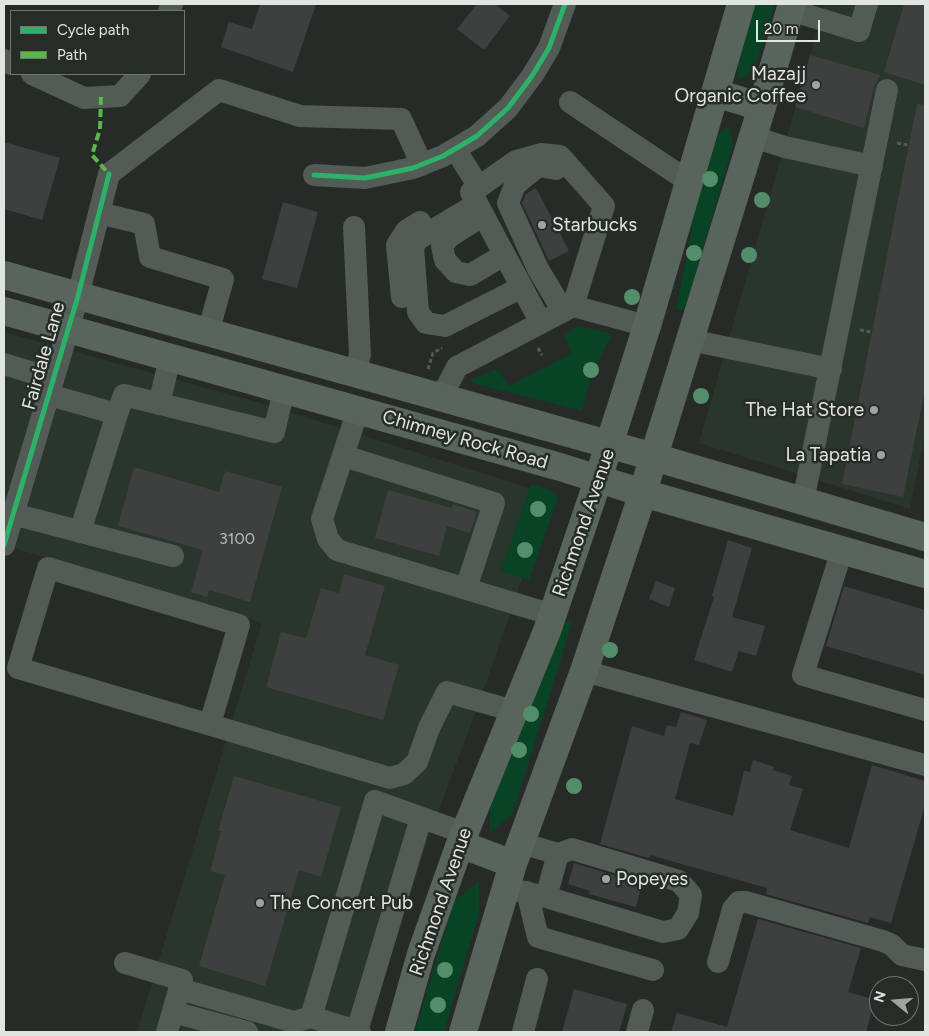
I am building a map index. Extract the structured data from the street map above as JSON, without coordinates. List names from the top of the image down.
{
  "streets": {
    "main road": ["Chimney Rock Road", "Richmond Avenue"],
    "street": ["Fairdale Lane"]
  },
  "crossings": [
    ["Fairdale Lane", "Chimney Rock Road"],
    ["Chimney Rock Road", "Richmond Avenue"]
  ],
  "places": [
    "Mazajj Organic Coffee",
    "Starbucks",
    "The Hat Store",
    "La Tapatia",
    "Popeyes",
    "The Concert Pub"
  ],
  "house_numbers": ["3100"],
  "legend": ["Cycle path", "Path"],
  "scale_bar": "20 m",
  "north": "left"
}
